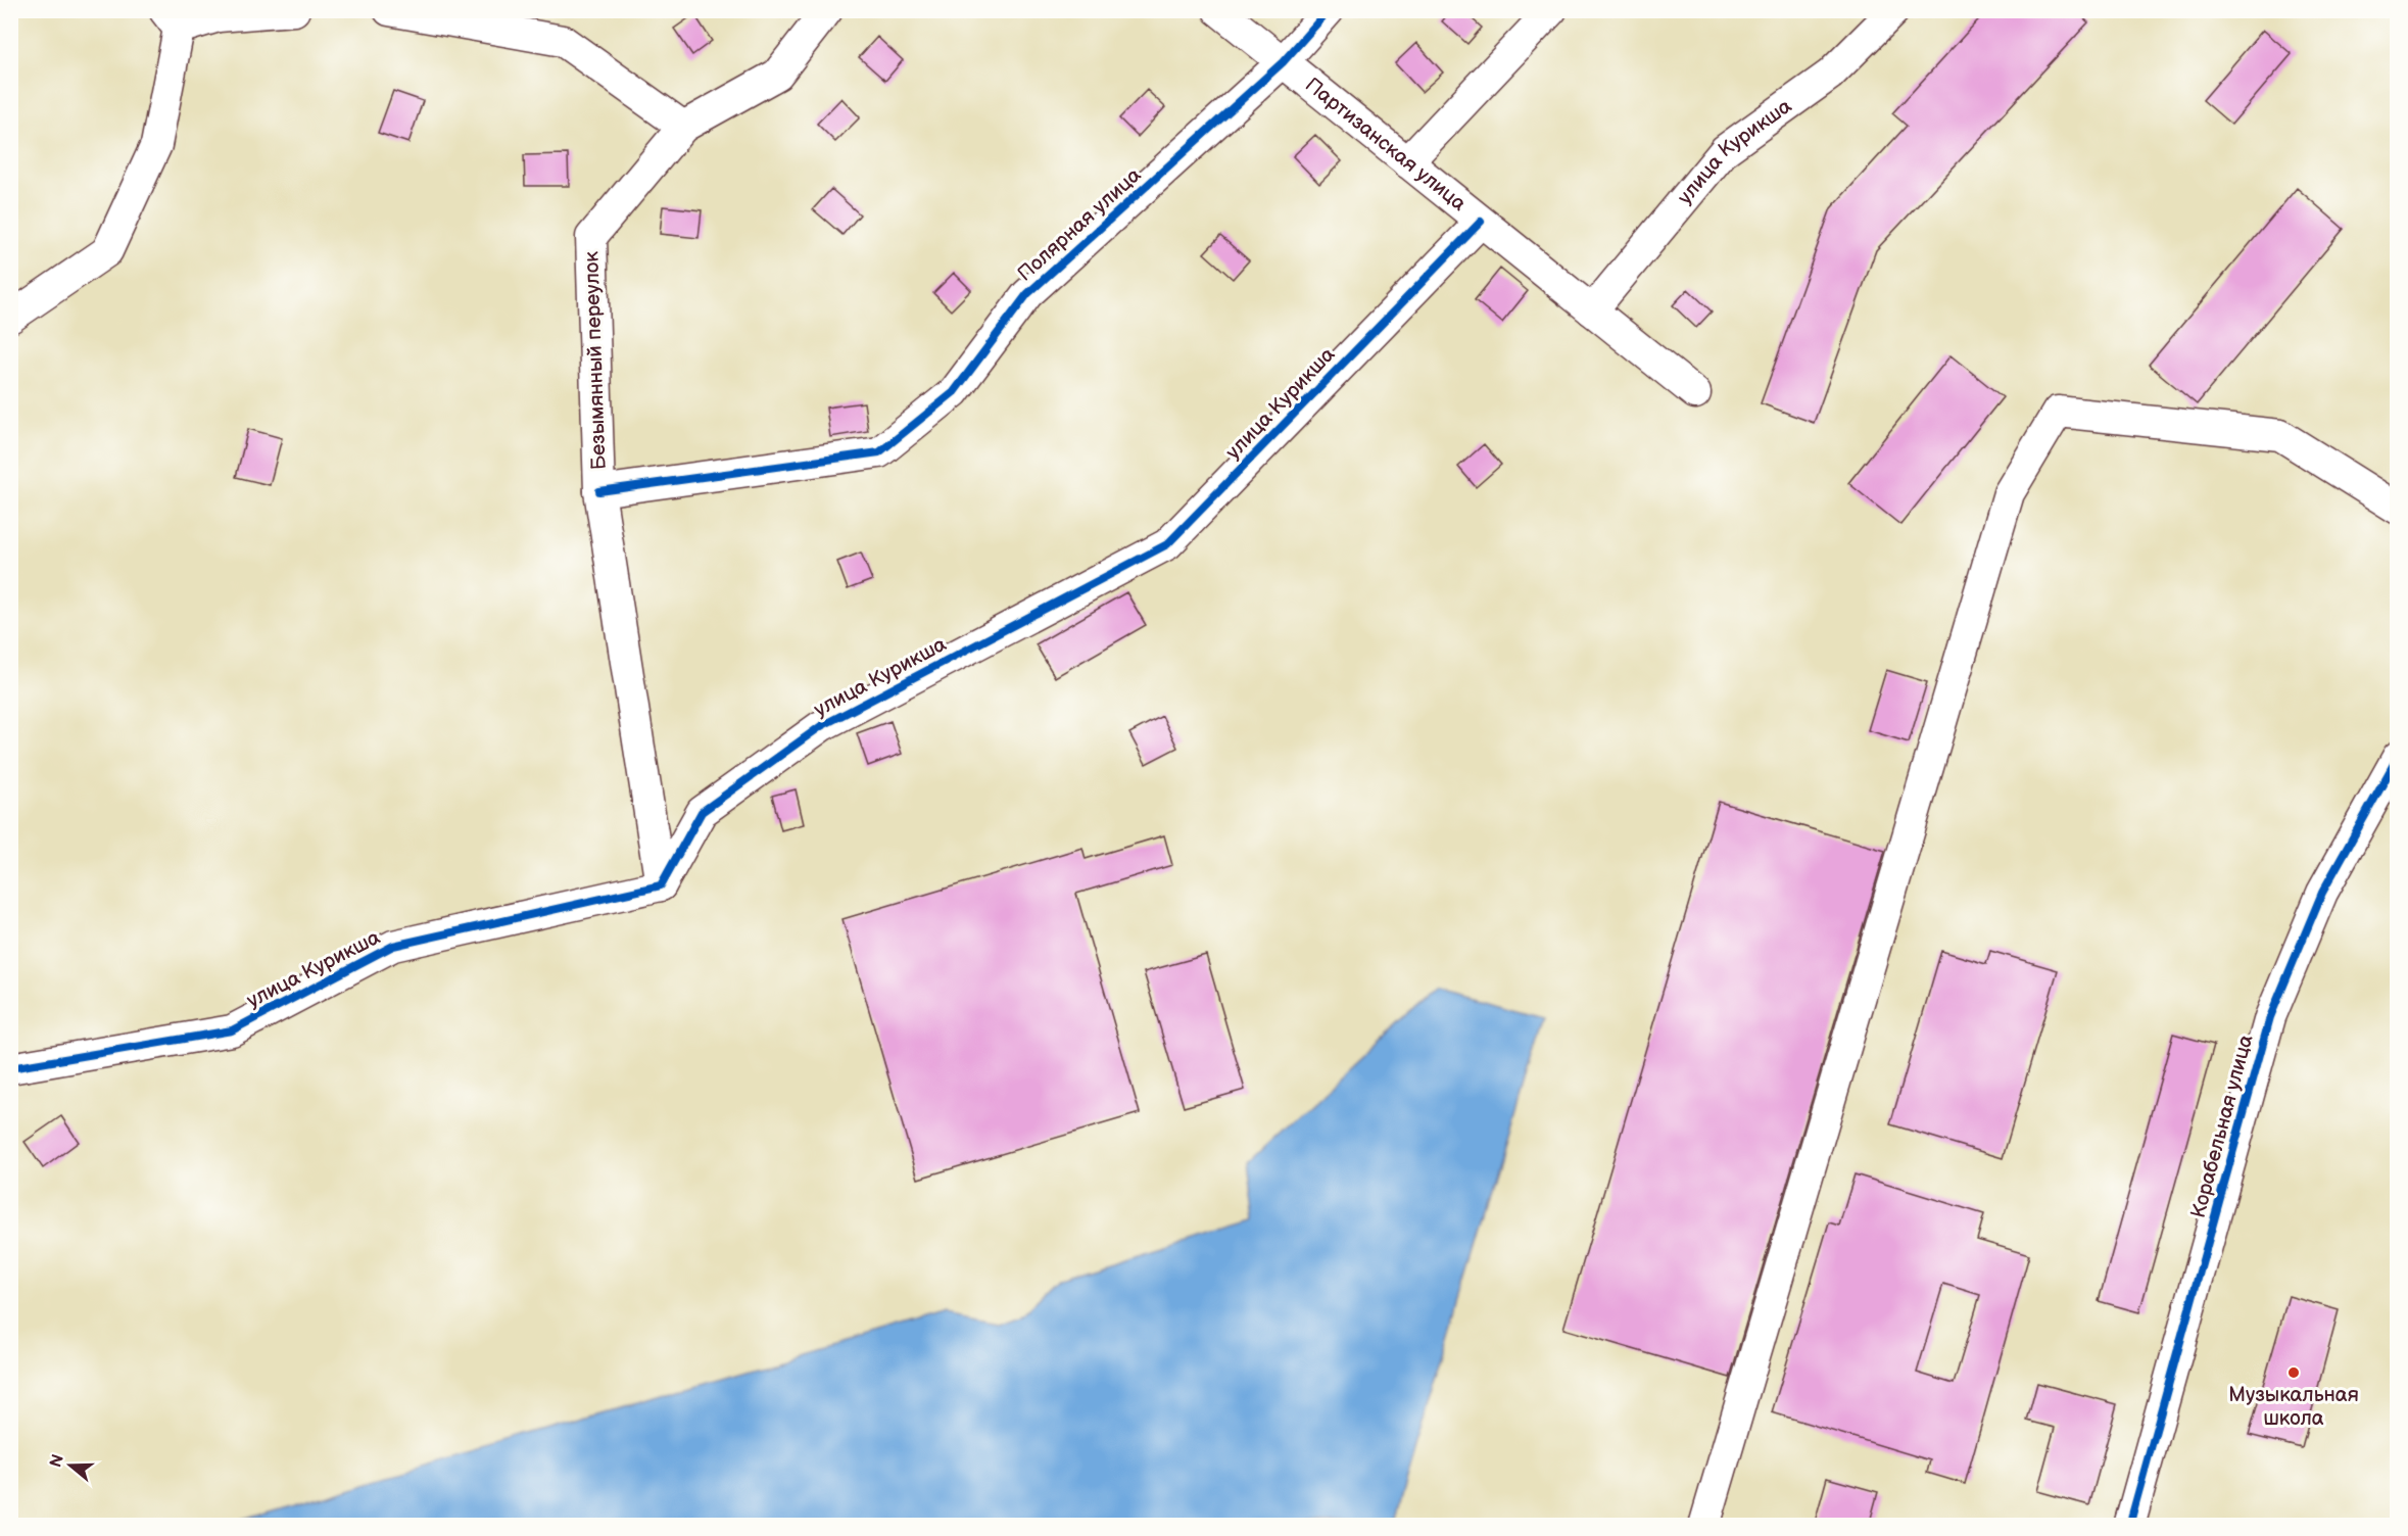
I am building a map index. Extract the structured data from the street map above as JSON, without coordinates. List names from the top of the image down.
{
  "streets": {
    "street": [
      "Партизанская улица",
      "улица Курикша",
      "Полярная улица",
      "Безымянный переулок",
      "Корабельная улица"
    ]
  },
  "crossings": [
    ["Партизанская улица", "улица Курикша"],
    ["Партизанская улица", "Полярная улица"],
    ["улица Курикша", "Безымянный переулок"],
    ["Полярная улица", "Безымянный переулок"]
  ],
  "places": ["Музыкальная школа"],
  "north": "left"
}
